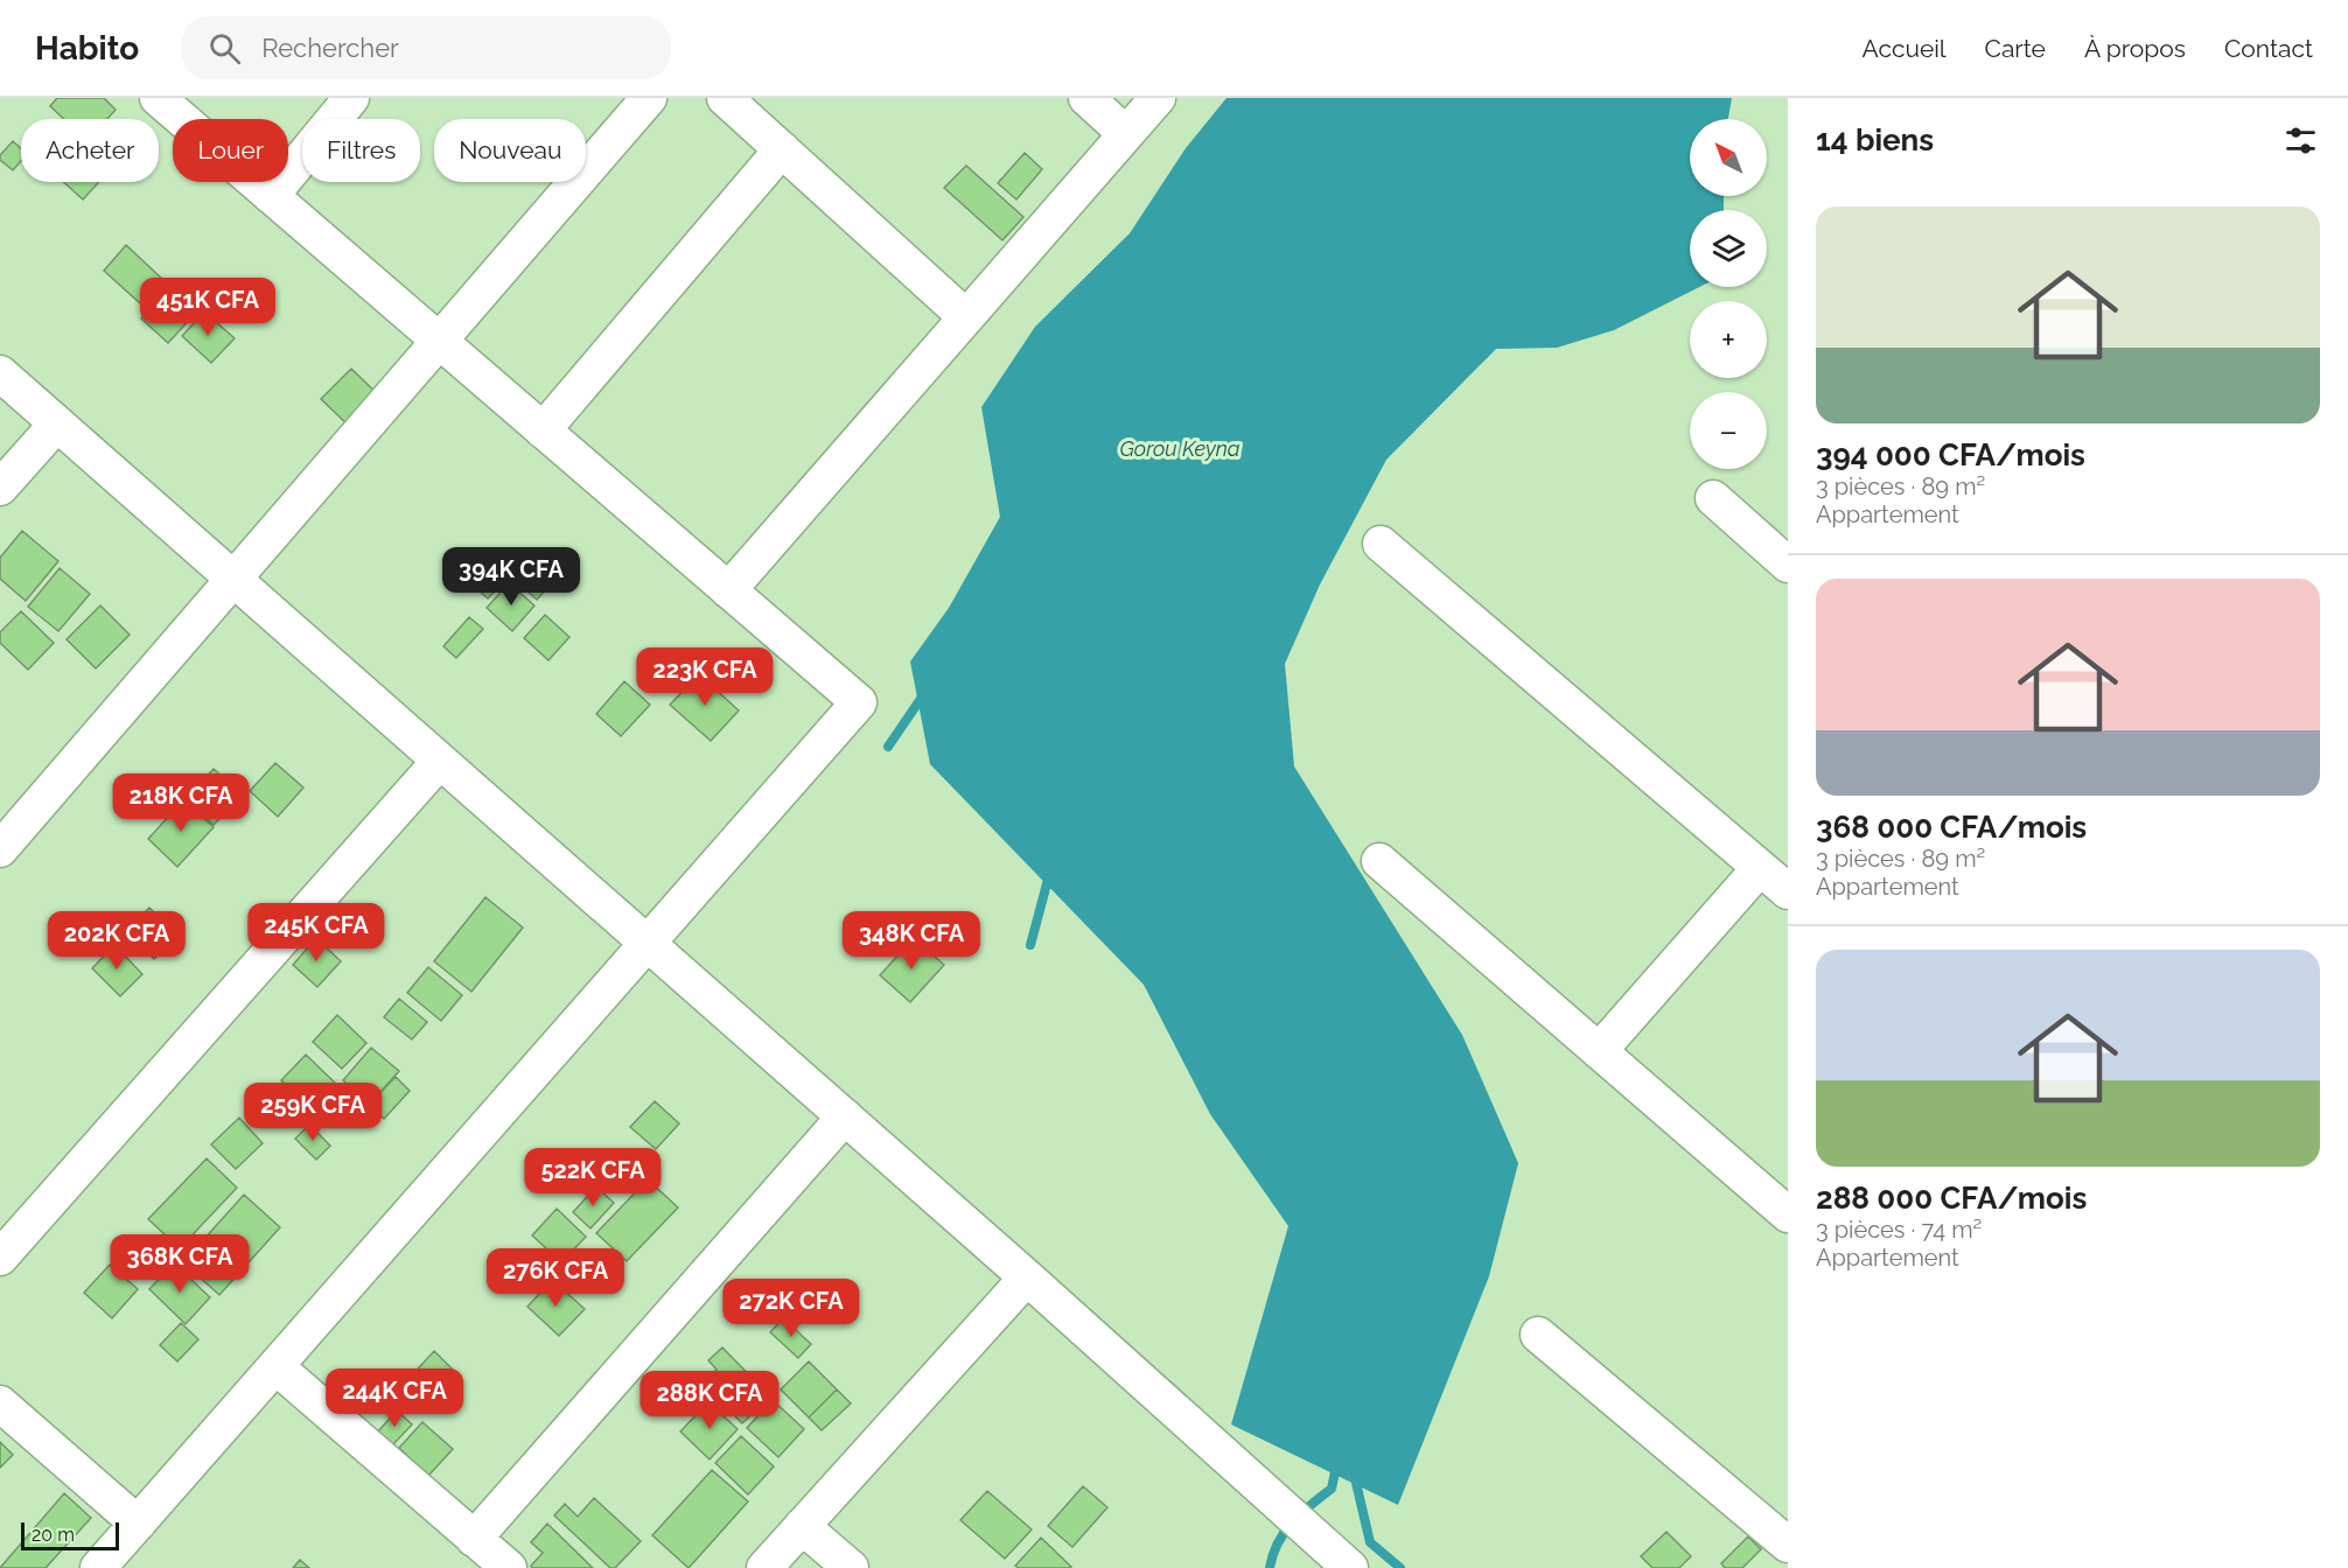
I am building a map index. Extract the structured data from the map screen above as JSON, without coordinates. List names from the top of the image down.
{
  "water": ["Gorou Keyna"],
  "scale_bar": "20 m",
  "north": "top left",
  "page": {
    "header": "Habito",
    "search": "Rechercher",
    "nav": [
      "Accueil",
      "Carte",
      "À propos",
      "Contact"
    ],
    "heading": "14 biens",
    "map_buttons": ["+", "−"],
    "chip": [
      "Acheter",
      "Louer",
      "Filtres",
      "Nouveau"
    ],
    "list": [
      {
        "name": "394 000 CFA/mois",
        "note": "3 pièces · 89 m² · Appartement"
      },
      {
        "name": "368 000 CFA/mois",
        "note": "3 pièces · 89 m² · Appartement"
      },
      {
        "name": "288 000 CFA/mois",
        "note": "3 pièces · 74 m² · Appartement"
      }
    ],
    "price": [
      "451K CFA",
      "394K CFA",
      "223K CFA",
      "218K CFA",
      "245K CFA",
      "202K CFA",
      "348K CFA",
      "259K CFA",
      "522K CFA",
      "368K CFA",
      "276K CFA",
      "272K CFA",
      "244K CFA",
      "288K CFA"
    ],
    "scale": "20 m"
  }
}
